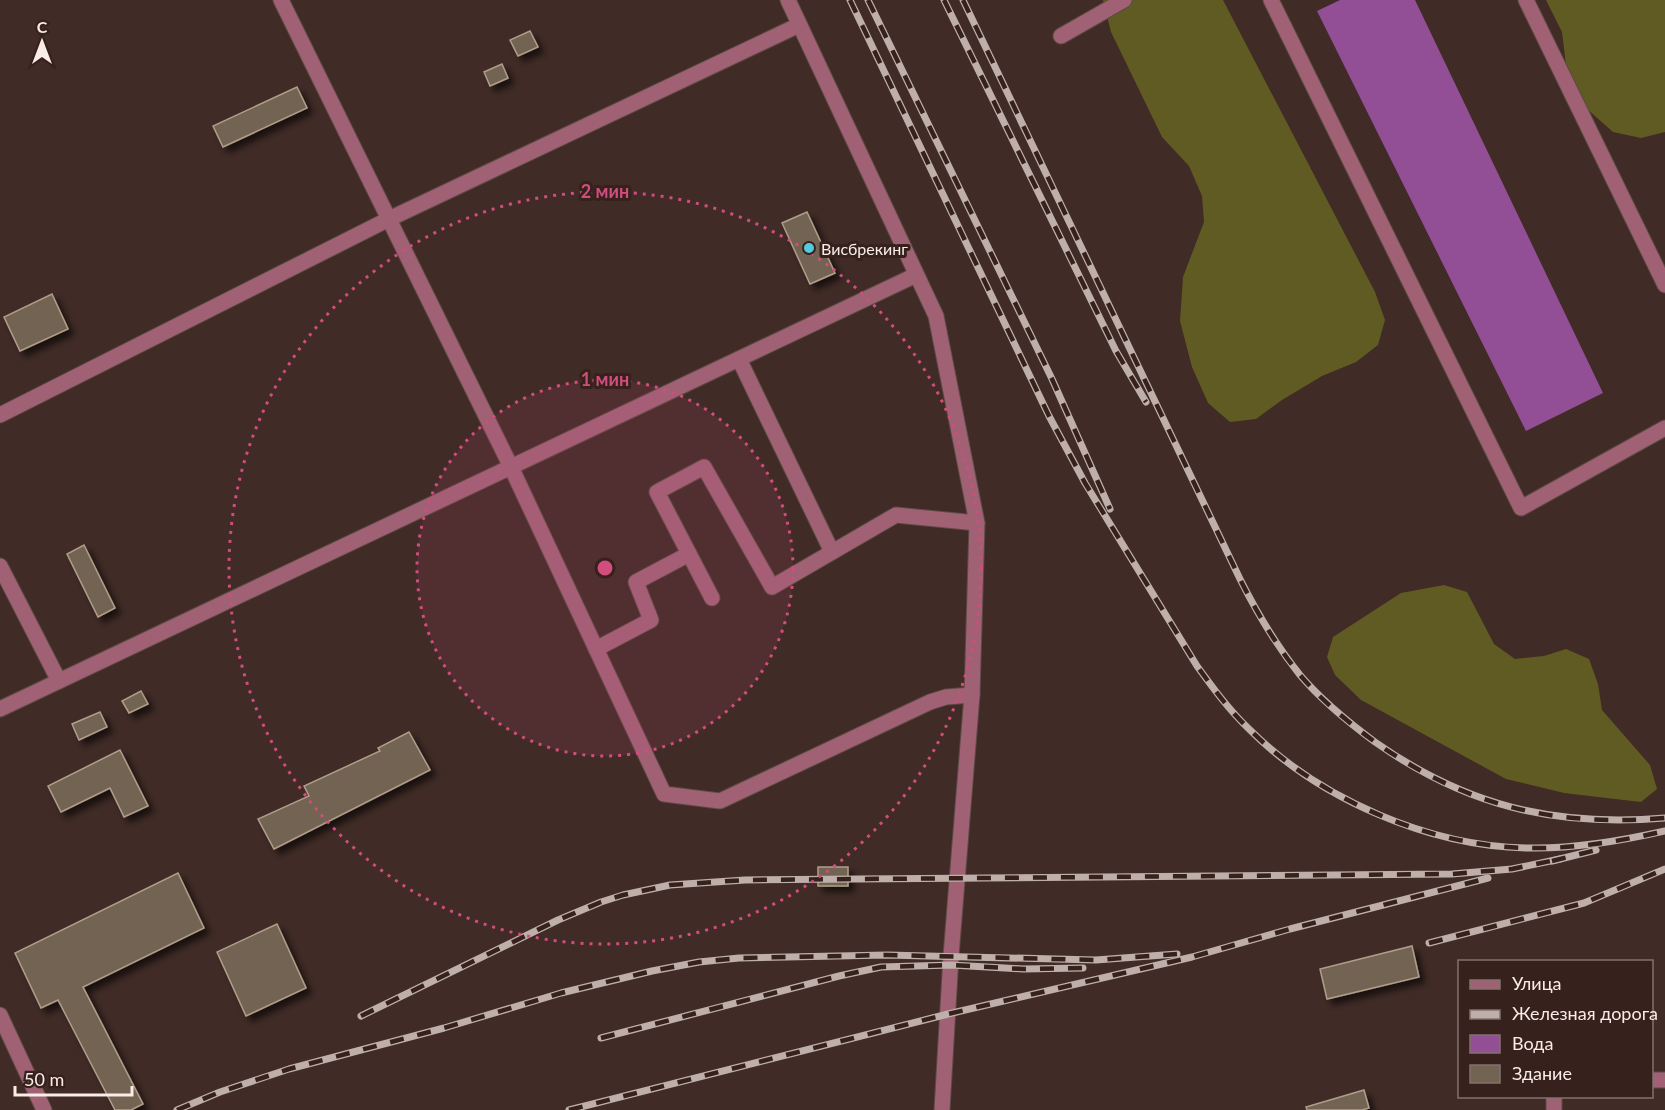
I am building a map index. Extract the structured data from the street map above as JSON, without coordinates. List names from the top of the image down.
{
  "places": ["Висбрекинг"],
  "legend": [
    "Улица",
    "Железная дорога",
    "Вода",
    "Здание"
  ],
  "scale_bar": "50 m",
  "north": "top",
  "rings": ["2 мин", "1 мин"]
}
